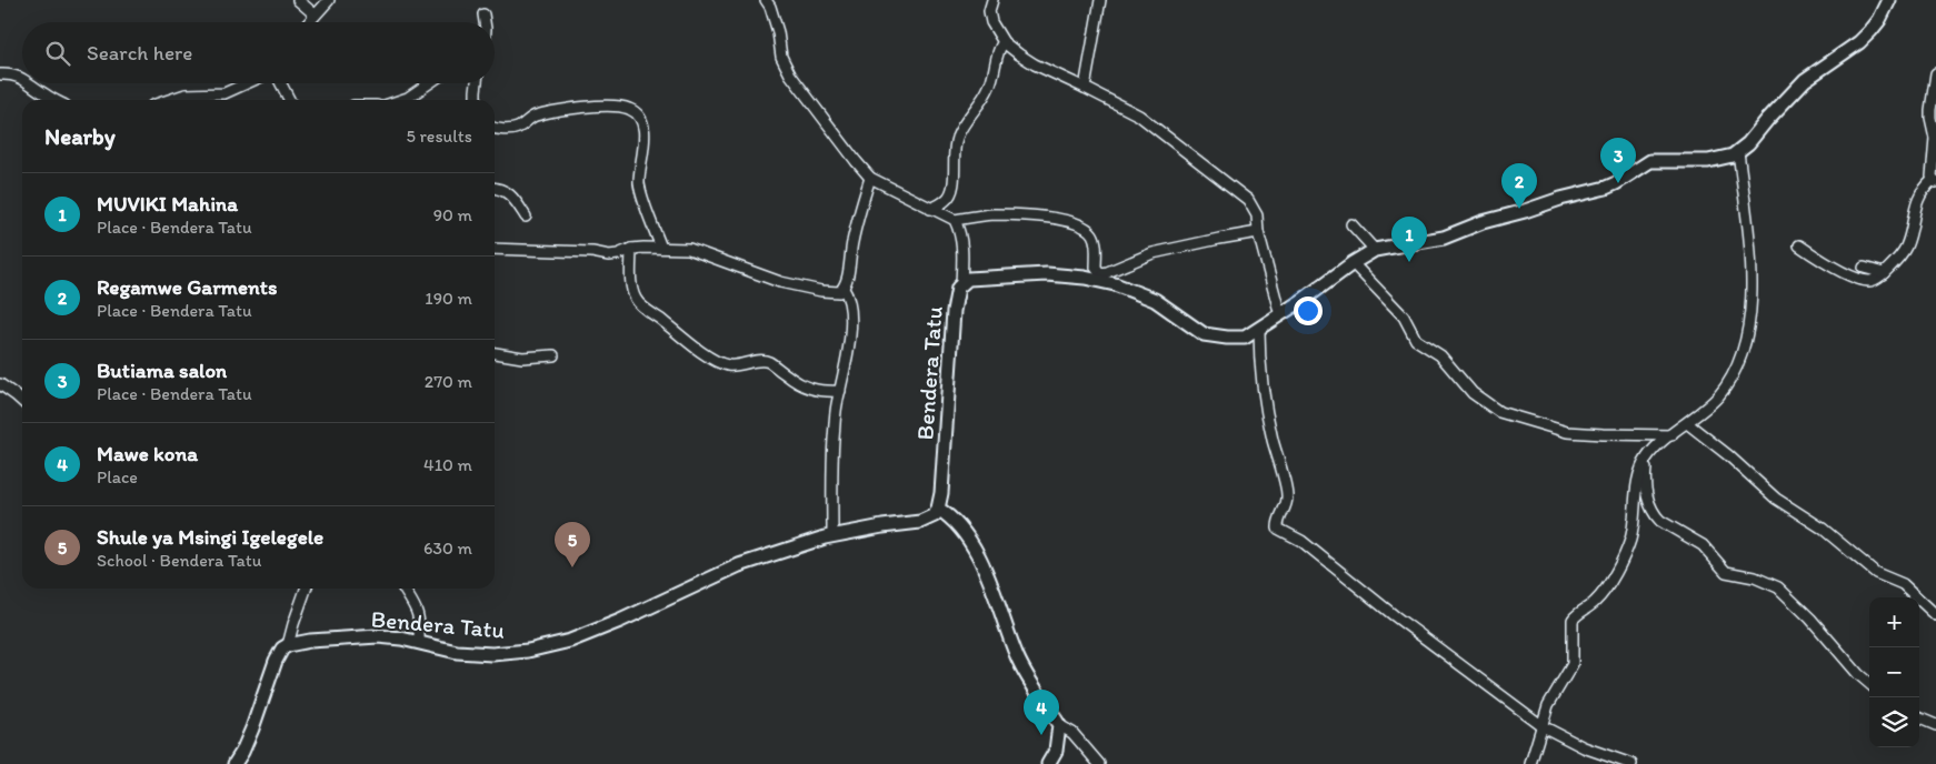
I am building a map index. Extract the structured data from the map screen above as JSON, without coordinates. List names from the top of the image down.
{
  "streets": {
    "main road": ["Bendera Tatu"]
  },
  "page": {
    "search": "Search here",
    "heading": ["Nearby", "5 results"],
    "pins": [
      "3",
      "2",
      "1",
      "5",
      "4"
    ],
    "list": [
      {
        "mark": "1",
        "name": "MUVIKI Mahina",
        "note": "Place · Bendera Tatu",
        "value": "90 m"
      },
      {
        "mark": "2",
        "name": "Regamwe Garments",
        "note": "Place · Bendera Tatu",
        "value": "190 m"
      },
      {
        "mark": "3",
        "name": "Butiama salon",
        "note": "Place · Bendera Tatu",
        "value": "270 m"
      },
      {
        "mark": "4",
        "name": "Mawe kona",
        "note": "Place",
        "value": "410 m"
      },
      {
        "mark": "5",
        "name": "Shule ya Msingi Igelegele",
        "note": "School · Bendera Tatu",
        "value": "630 m"
      }
    ],
    "map_buttons": ["+", "−"]
  }
}
